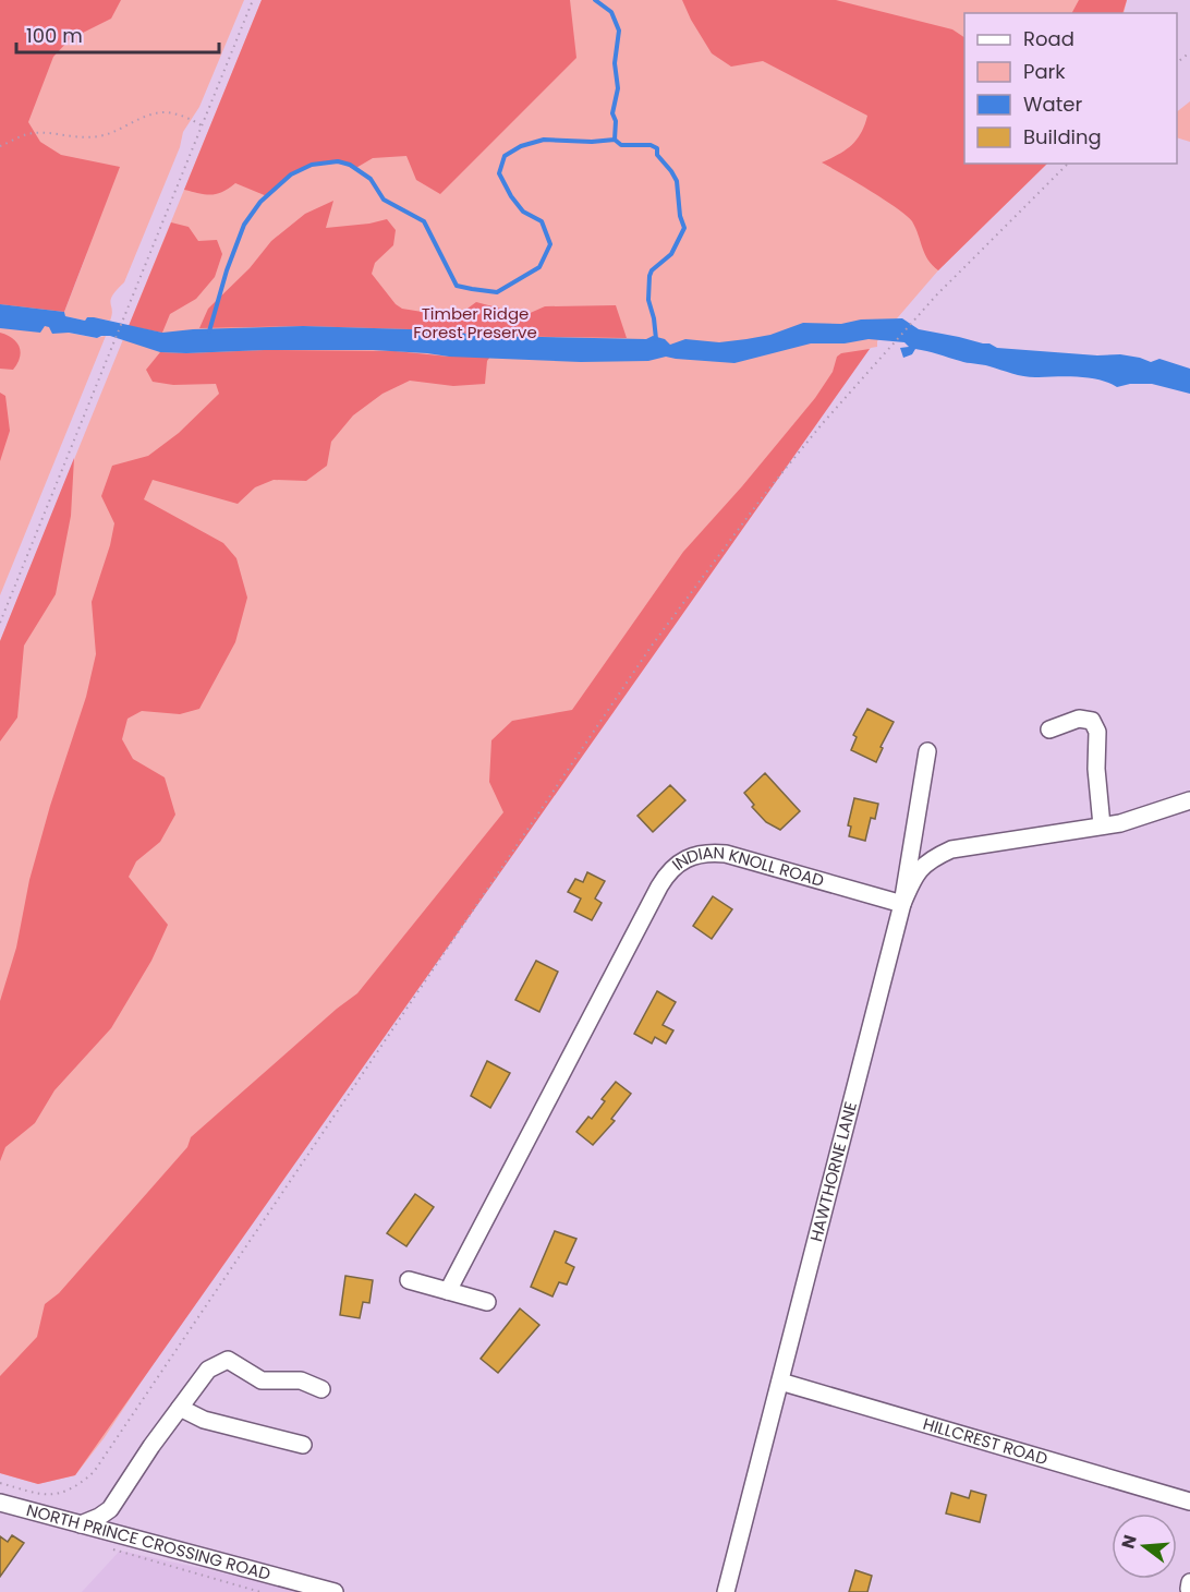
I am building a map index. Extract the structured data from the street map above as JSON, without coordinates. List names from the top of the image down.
{
  "streets": {
    "street": [
      "INDIAN KNOLL ROAD",
      "HAWTHORNE LANE",
      "HILLCREST ROAD",
      "NORTH PRINCE CROSSING ROAD"
    ]
  },
  "crossings": [
    ["INDIAN KNOLL ROAD", "HAWTHORNE LANE"],
    ["HAWTHORNE LANE", "HILLCREST ROAD"]
  ],
  "parks": ["Timber Ridge Forest Preserve"],
  "legend": [
    "Road",
    "Park",
    "Water",
    "Building"
  ],
  "scale_bar": "100 m",
  "north": "left"
}
